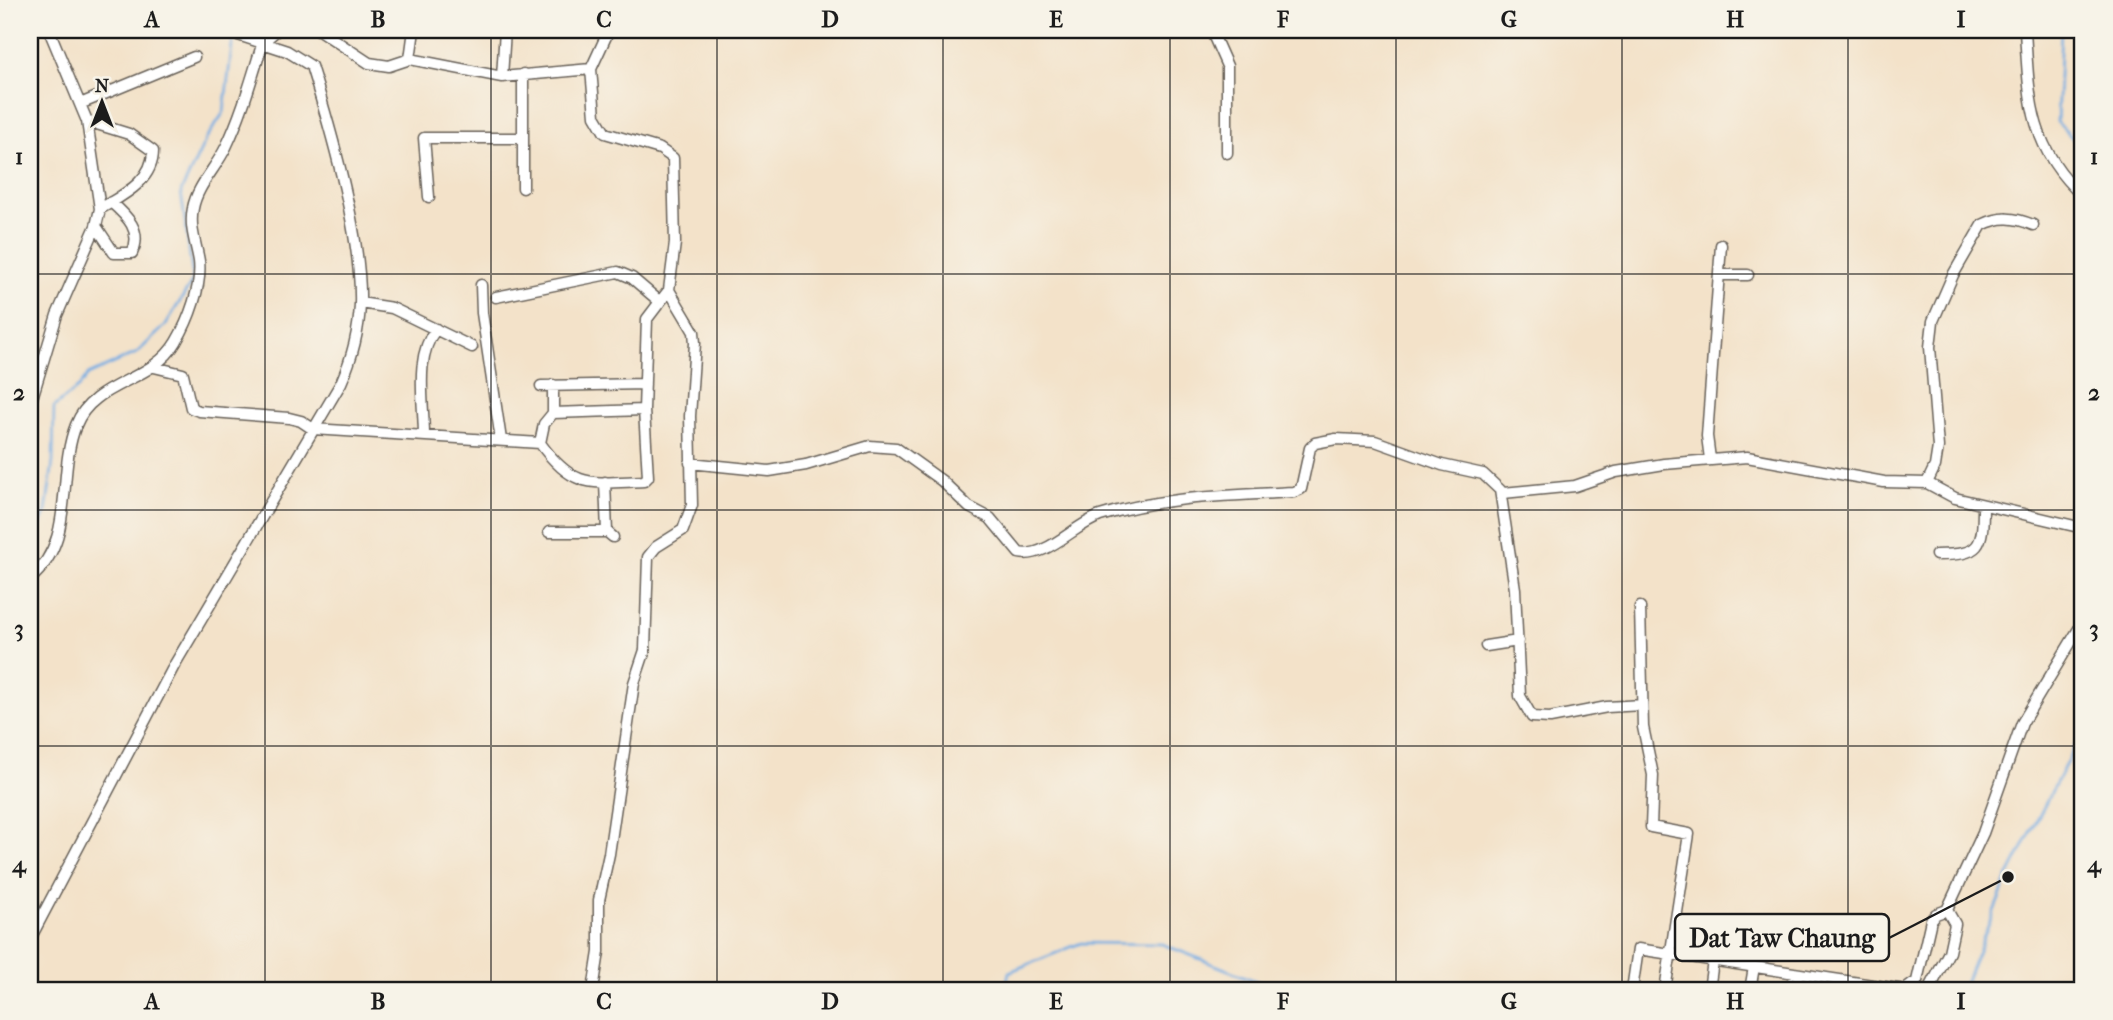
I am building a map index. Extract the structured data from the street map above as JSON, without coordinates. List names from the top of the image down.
{
  "places": ["Dat Taw Chaung"],
  "north": "top",
  "grid": {
    "columns": [
      "A",
      "B",
      "C",
      "D",
      "E",
      "F",
      "G",
      "H",
      "I"
    ],
    "rows": [
      "1",
      "2",
      "3",
      "4"
    ]
  }
}
